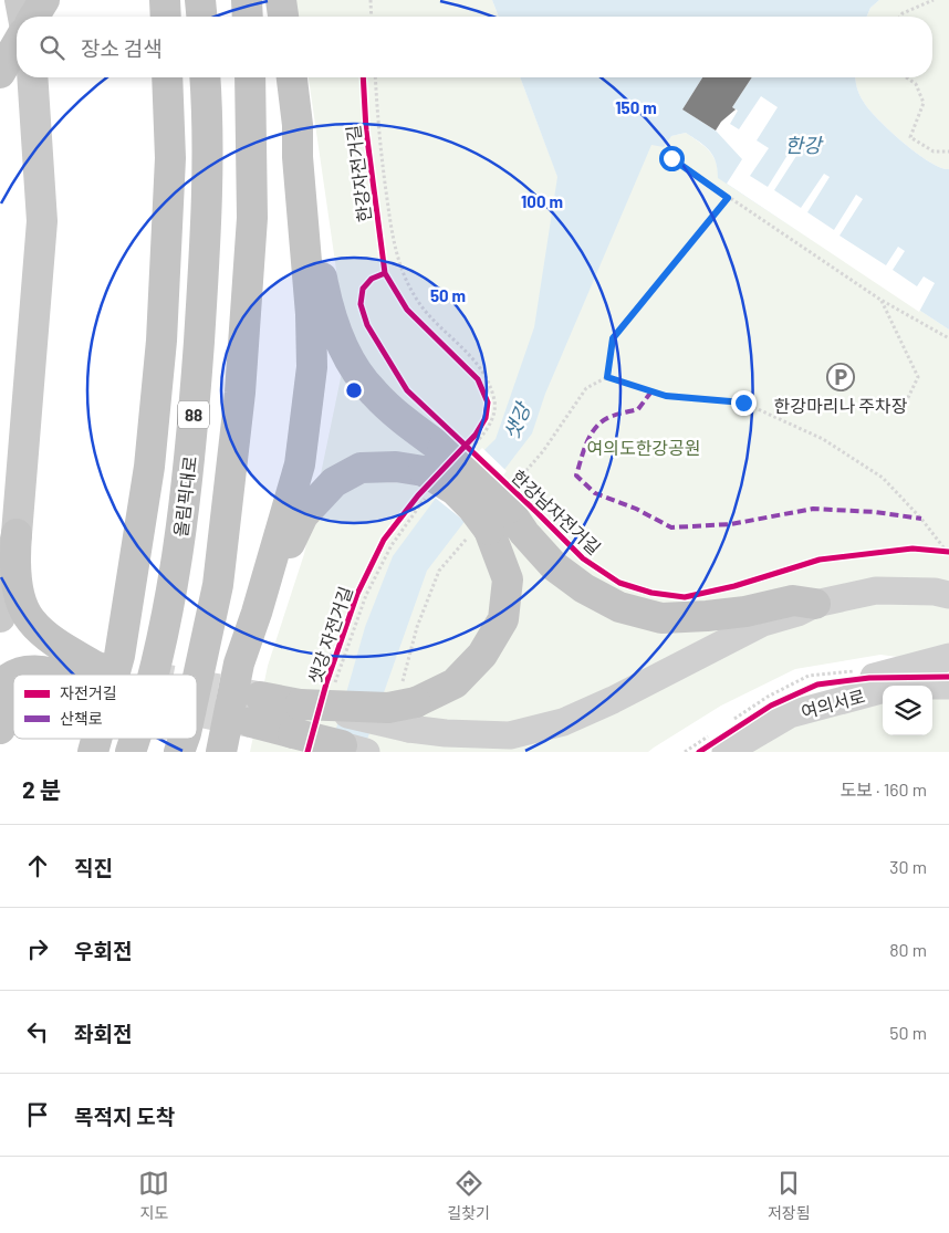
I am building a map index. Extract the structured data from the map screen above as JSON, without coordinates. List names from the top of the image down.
{
  "streets": {
    "highway": ["88", "올림픽대로"],
    "main road": ["여의서로"],
    "cycle path": ["한강자전거길", "한강남자전거길"]
  },
  "water": ["한강", "샛강"],
  "parks": ["여의도한강공원"],
  "places": {
    "parking": ["한강마리나 주차장"]
  },
  "legend": ["자전거길", "산책로"],
  "page": {
    "search": "장소 검색",
    "heading": ["2 분", "도보 · 160 m"],
    "list": [
      ["직진", "30 m"],
      ["우회전", "80 m"],
      ["좌회전", "50 m"],
      "목적지 도착"
    ],
    "nav": ["지도", "길찾기", "저장됨"]
  },
  "rings": ["150 m", "100 m", "50 m"]
}
